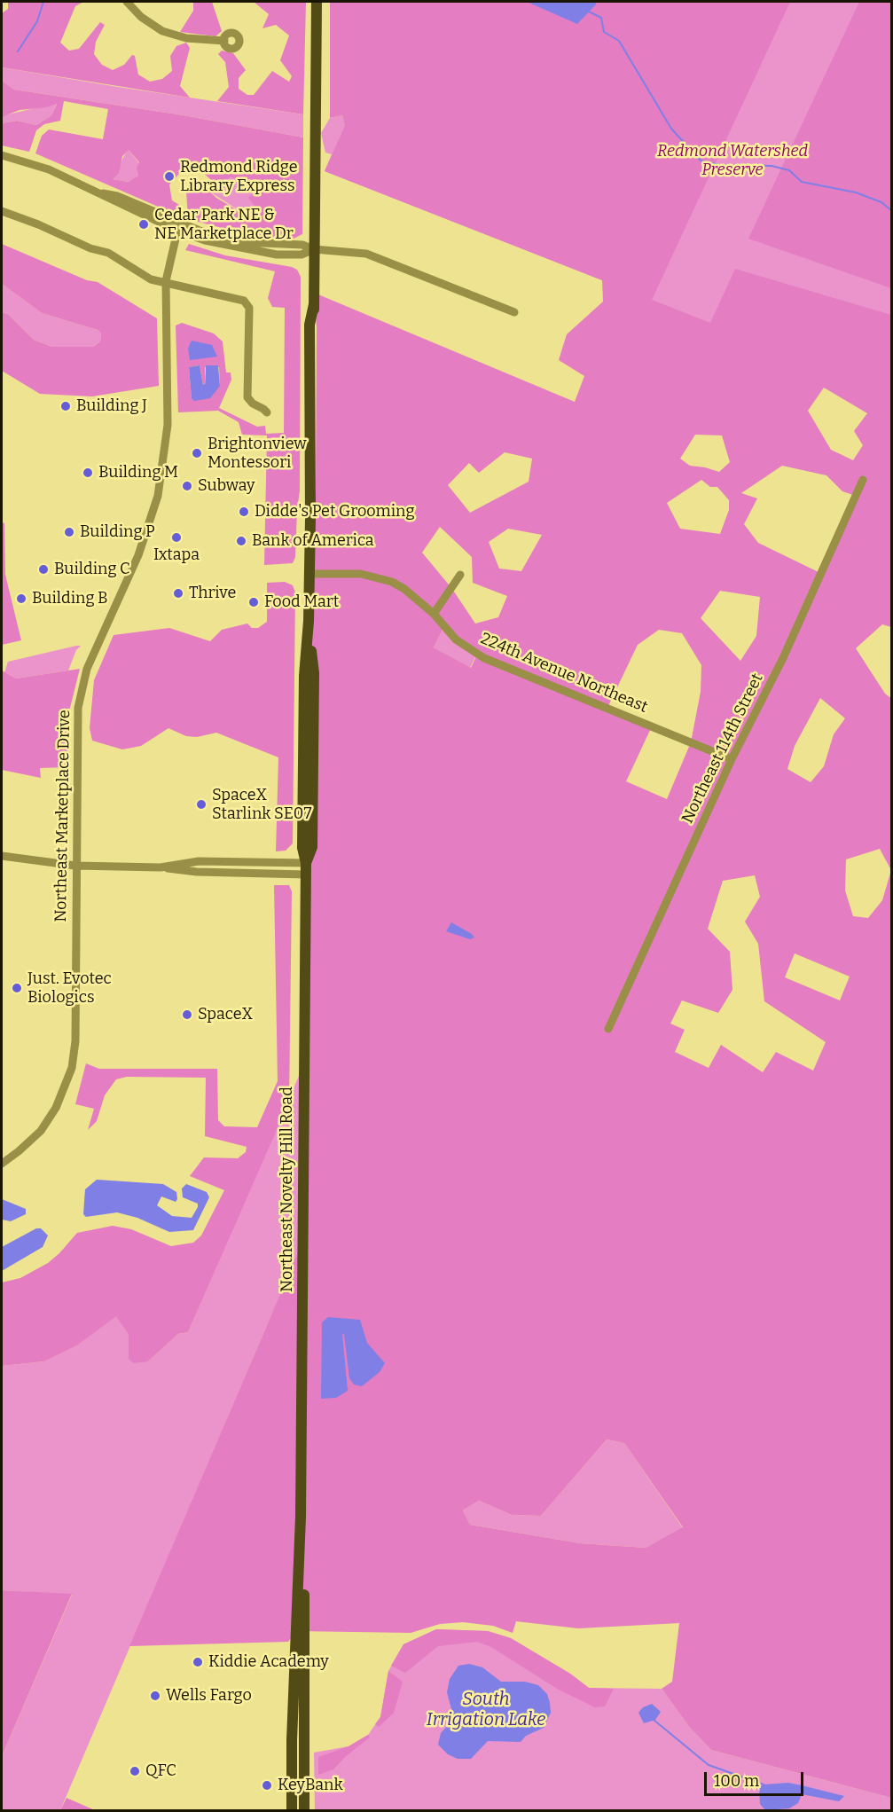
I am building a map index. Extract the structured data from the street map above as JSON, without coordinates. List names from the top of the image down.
{
  "streets": {
    "main road": ["Northeast Novelty Hill Road"],
    "street": ["224th Avenue Northeast", "Northeast 114th Street", "Northeast Marketplace Drive"]
  },
  "crossings": [
    ["224th Avenue Northeast", "Northeast 114th Street"],
    ["224th Avenue Northeast", "Northeast Novelty Hill Road"]
  ],
  "water": ["South Irrigation Lake"],
  "parks": ["Redmond Watershed Preserve"],
  "places": [
    "Redmond Ridge Library Express",
    "Cedar Park NE & NE Marketplace Dr",
    "Building J",
    "Brightonview Montessori",
    "Building M",
    "Subway",
    "Didde's Pet Grooming",
    "Building P",
    "Ixtapa",
    "Bank of America",
    "Building C",
    "Thrive",
    "Building B",
    "Food Mart",
    "SpaceX Starlink SE07",
    "Just. Evotec Biologics",
    "SpaceX",
    "Kiddie Academy",
    "Wells Fargo",
    "QFC",
    "KeyBank"
  ],
  "scale_bar": "100 m"
}
